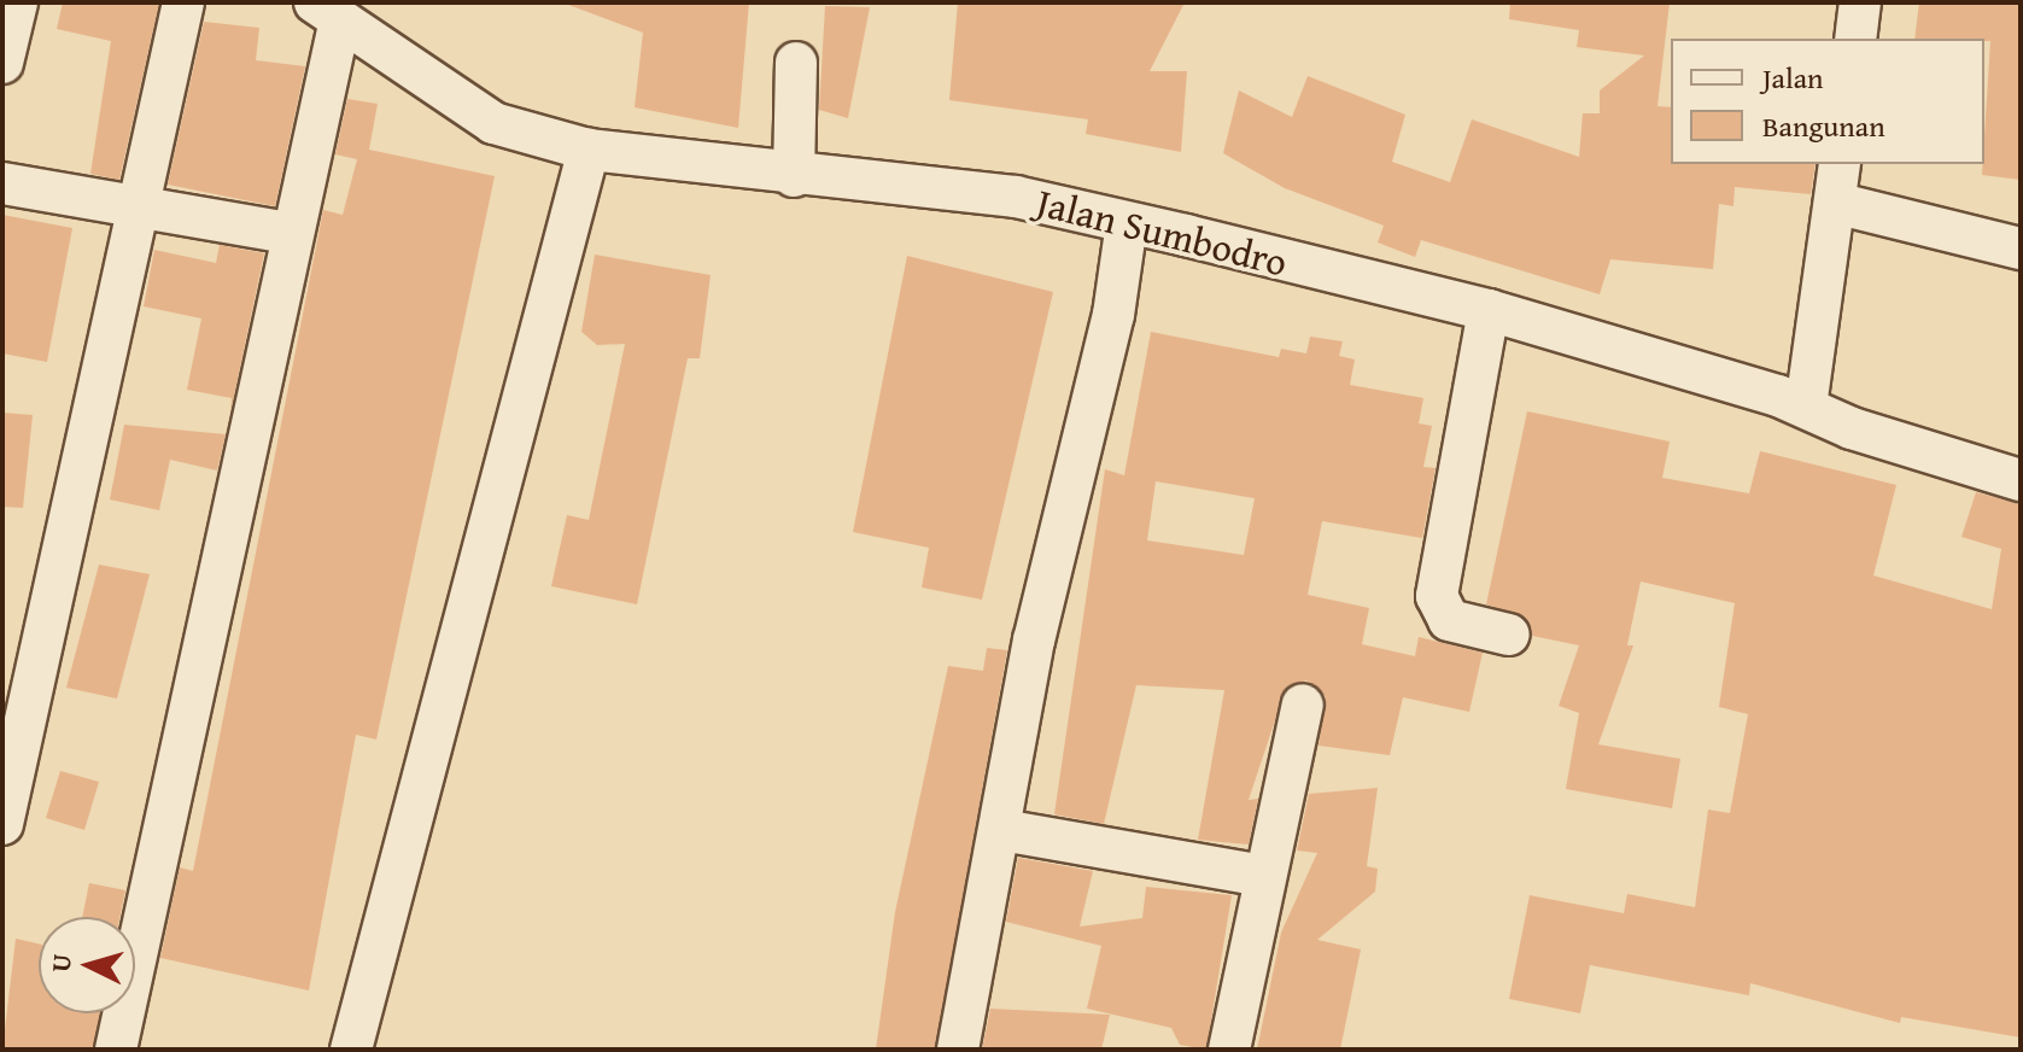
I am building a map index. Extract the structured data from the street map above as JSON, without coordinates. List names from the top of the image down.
{
  "streets": {
    "street": ["Jalan Sumbodro"]
  },
  "legend": ["Jalan", "Bangunan"],
  "north": "left"
}
